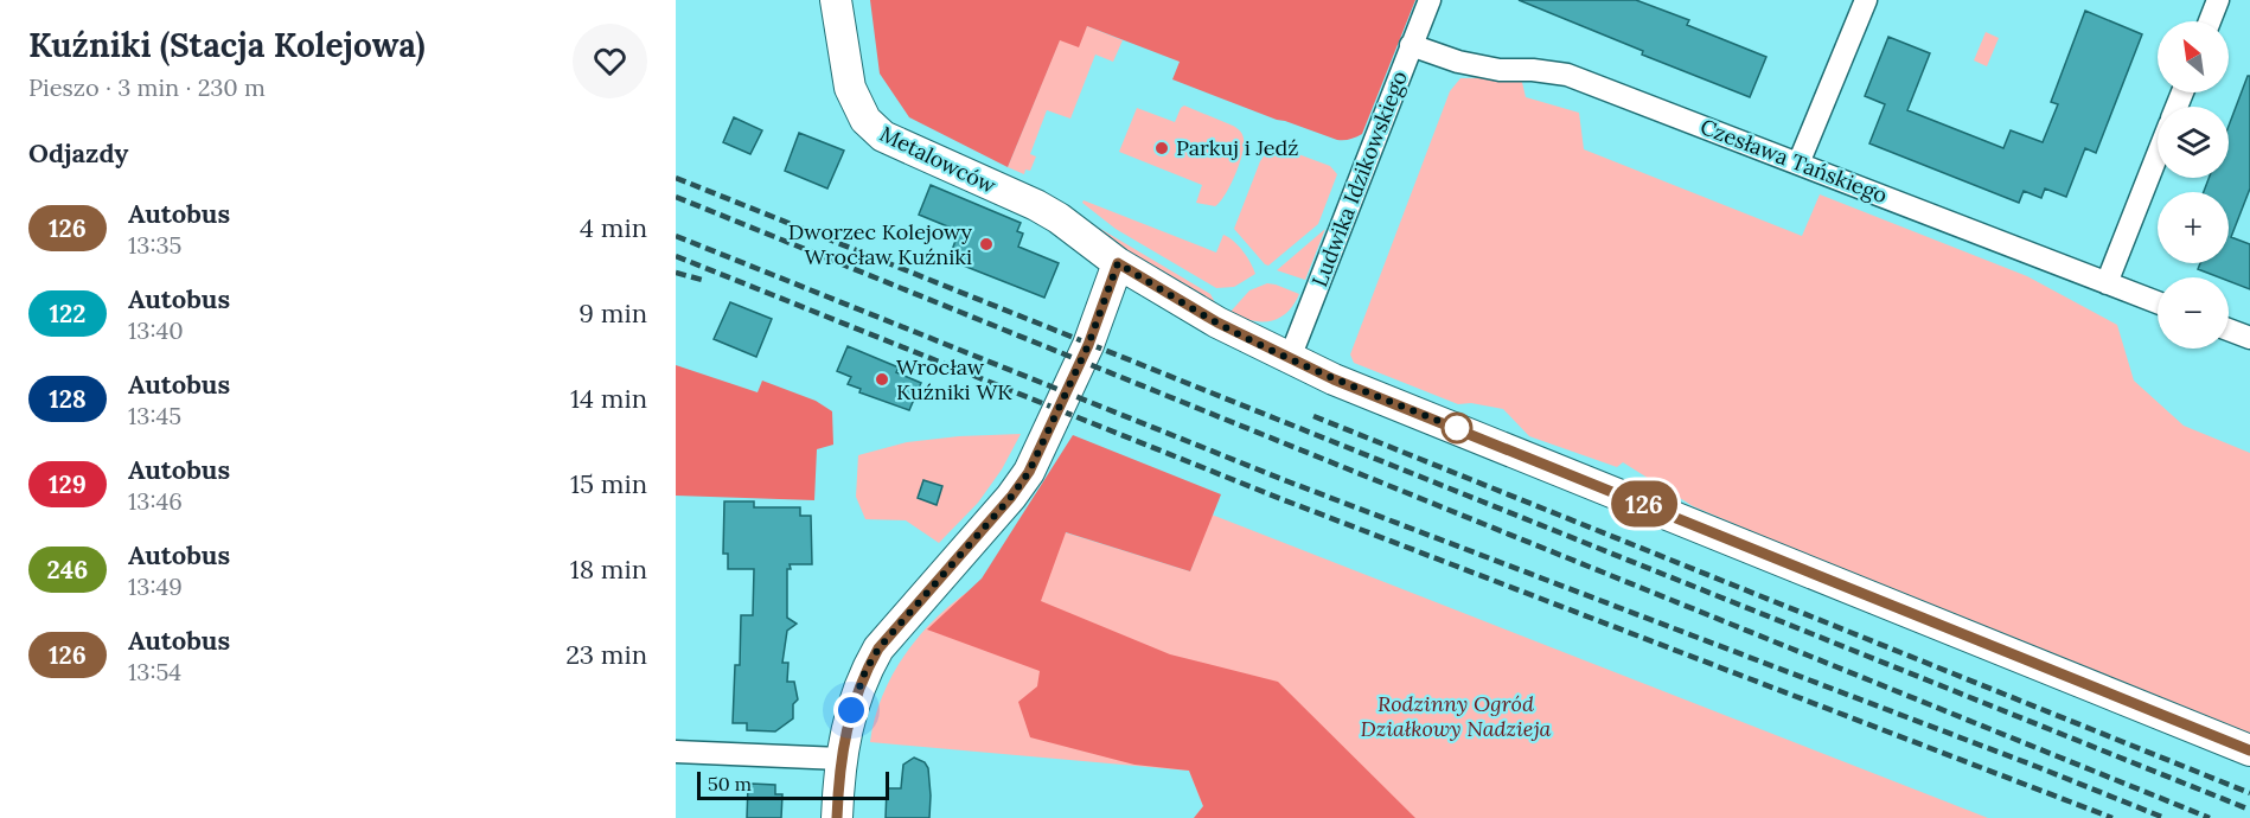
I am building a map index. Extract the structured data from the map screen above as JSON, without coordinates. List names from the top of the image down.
{
  "streets": {
    "street": ["Metalowców", "Czesława Tańskiego", "Ludwika Idzikowskiego"]
  },
  "crossings": [
    ["Metalowców", "Ludwika Idzikowskiego"],
    ["Czesława Tańskiego", "Ludwika Idzikowskiego"]
  ],
  "parks": ["Rodzinny Ogród Działkowy Nadzieja"],
  "places": ["Parkuj i Jedź", "Dworzec Kolejowy Wrocław Kuźniki", "Wrocław Kuźniki WK"],
  "lines": ["bus line 126"],
  "scale_bar": "50 m",
  "north": "top left",
  "page": {
    "heading": [
      ["Kuźniki (Stacja Kolejowa)", "Pieszo · 3 min · 230 m"],
      "Odjazdy"
    ],
    "on_map": "126",
    "map_buttons": ["+", "−"],
    "list": [
      {
        "mark": "126",
        "name": "Autobus",
        "note": "13:35",
        "value": "4 min"
      },
      {
        "mark": "122",
        "name": "Autobus",
        "note": "13:40",
        "value": "9 min"
      },
      {
        "mark": "128",
        "name": "Autobus",
        "note": "13:45",
        "value": "14 min"
      },
      {
        "mark": "129",
        "name": "Autobus",
        "note": "13:46",
        "value": "15 min"
      },
      {
        "mark": "246",
        "name": "Autobus",
        "note": "13:49",
        "value": "18 min"
      },
      {
        "mark": "126",
        "name": "Autobus",
        "note": "13:54",
        "value": "23 min"
      }
    ],
    "scale": "50 m"
  }
}
